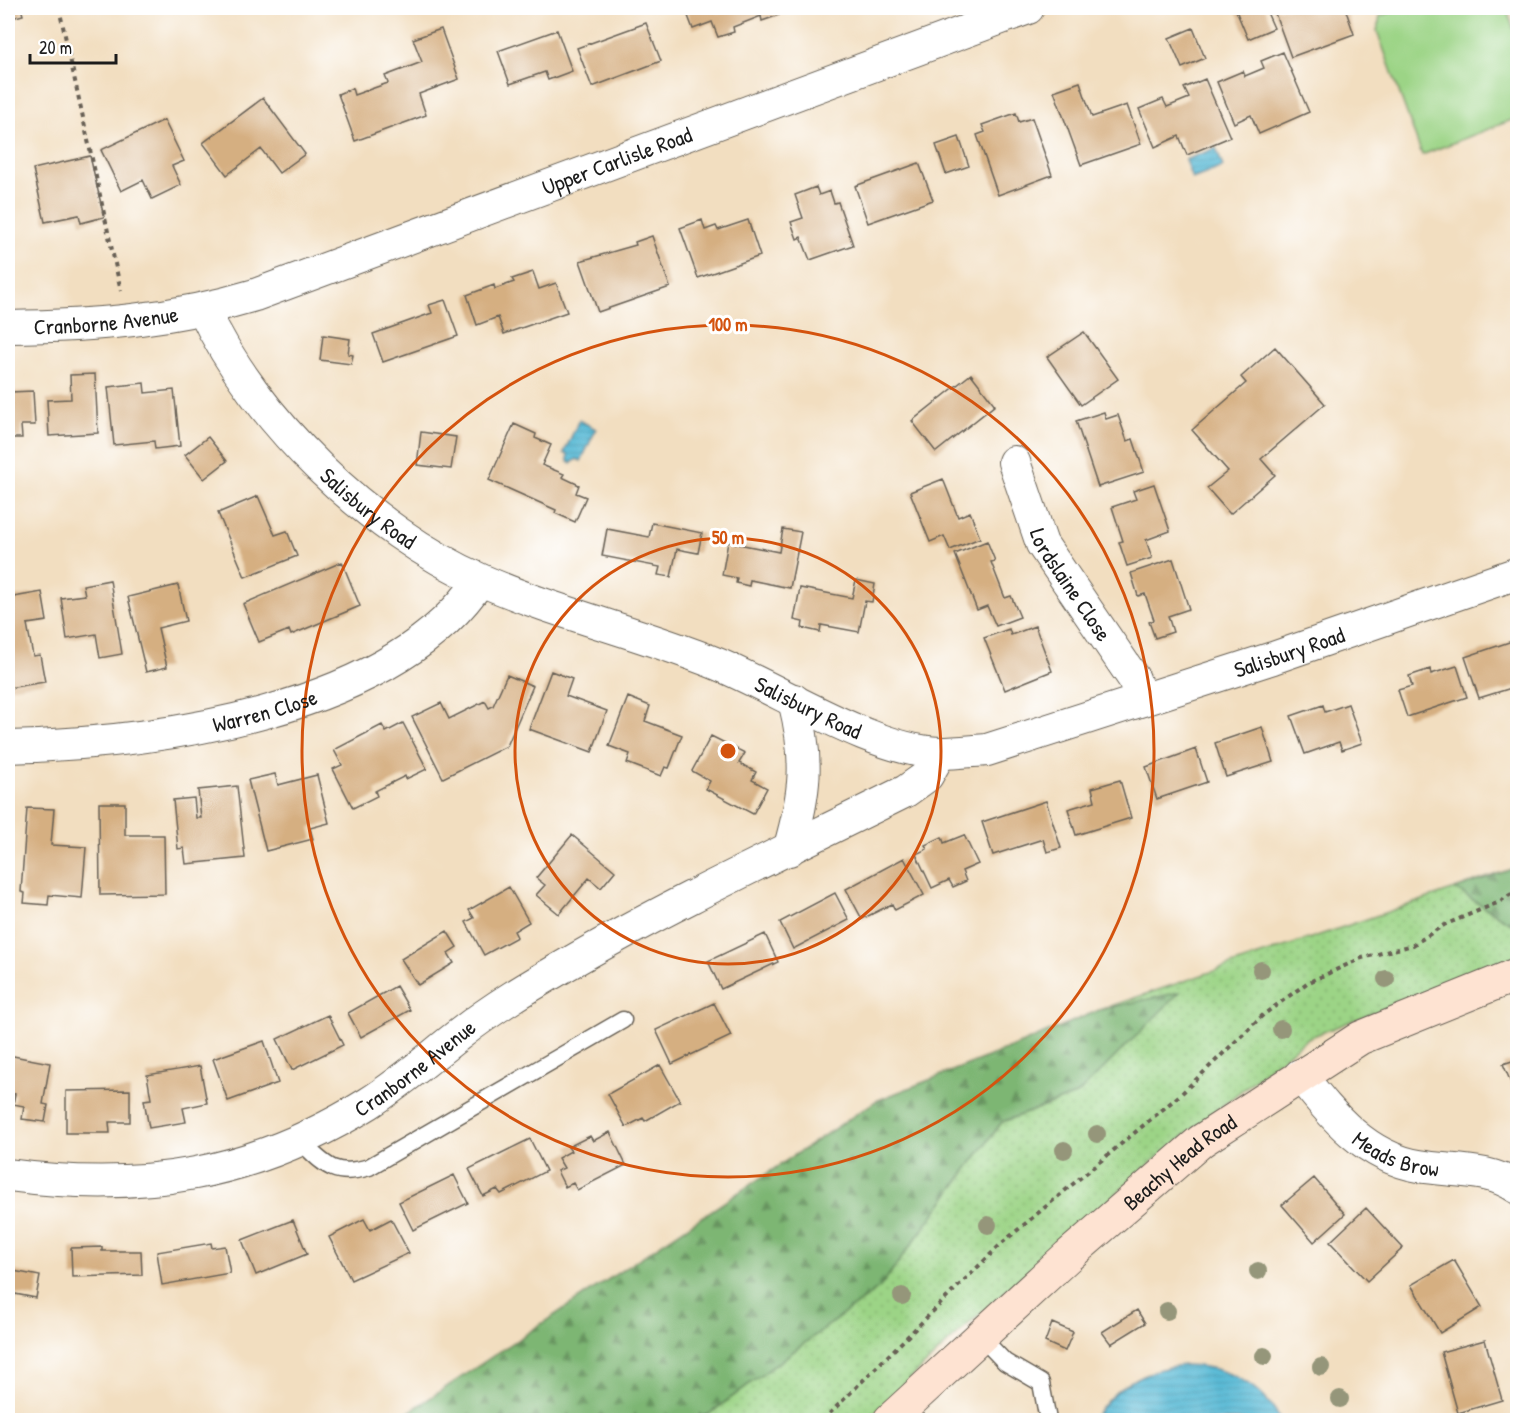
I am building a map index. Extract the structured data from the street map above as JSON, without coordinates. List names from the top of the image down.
{
  "streets": {
    "street": [
      "Upper Carlisle Road",
      "Cranborne Avenue",
      "Salisbury Road",
      "Lordslaine Close",
      "Warren Close",
      "Meads Brow",
      "Beachy Head Road"
    ]
  },
  "crossings": [
    ["Upper Carlisle Road", "Cranborne Avenue"],
    ["Upper Carlisle Road", "Salisbury Road"],
    ["Cranborne Avenue", "Salisbury Road"],
    ["Salisbury Road", "Lordslaine Close"],
    ["Salisbury Road", "Warren Close"],
    ["Meads Brow", "Beachy Head Road"]
  ],
  "scale_bar": "20 m",
  "rings": ["100 m", "50 m"]
}
